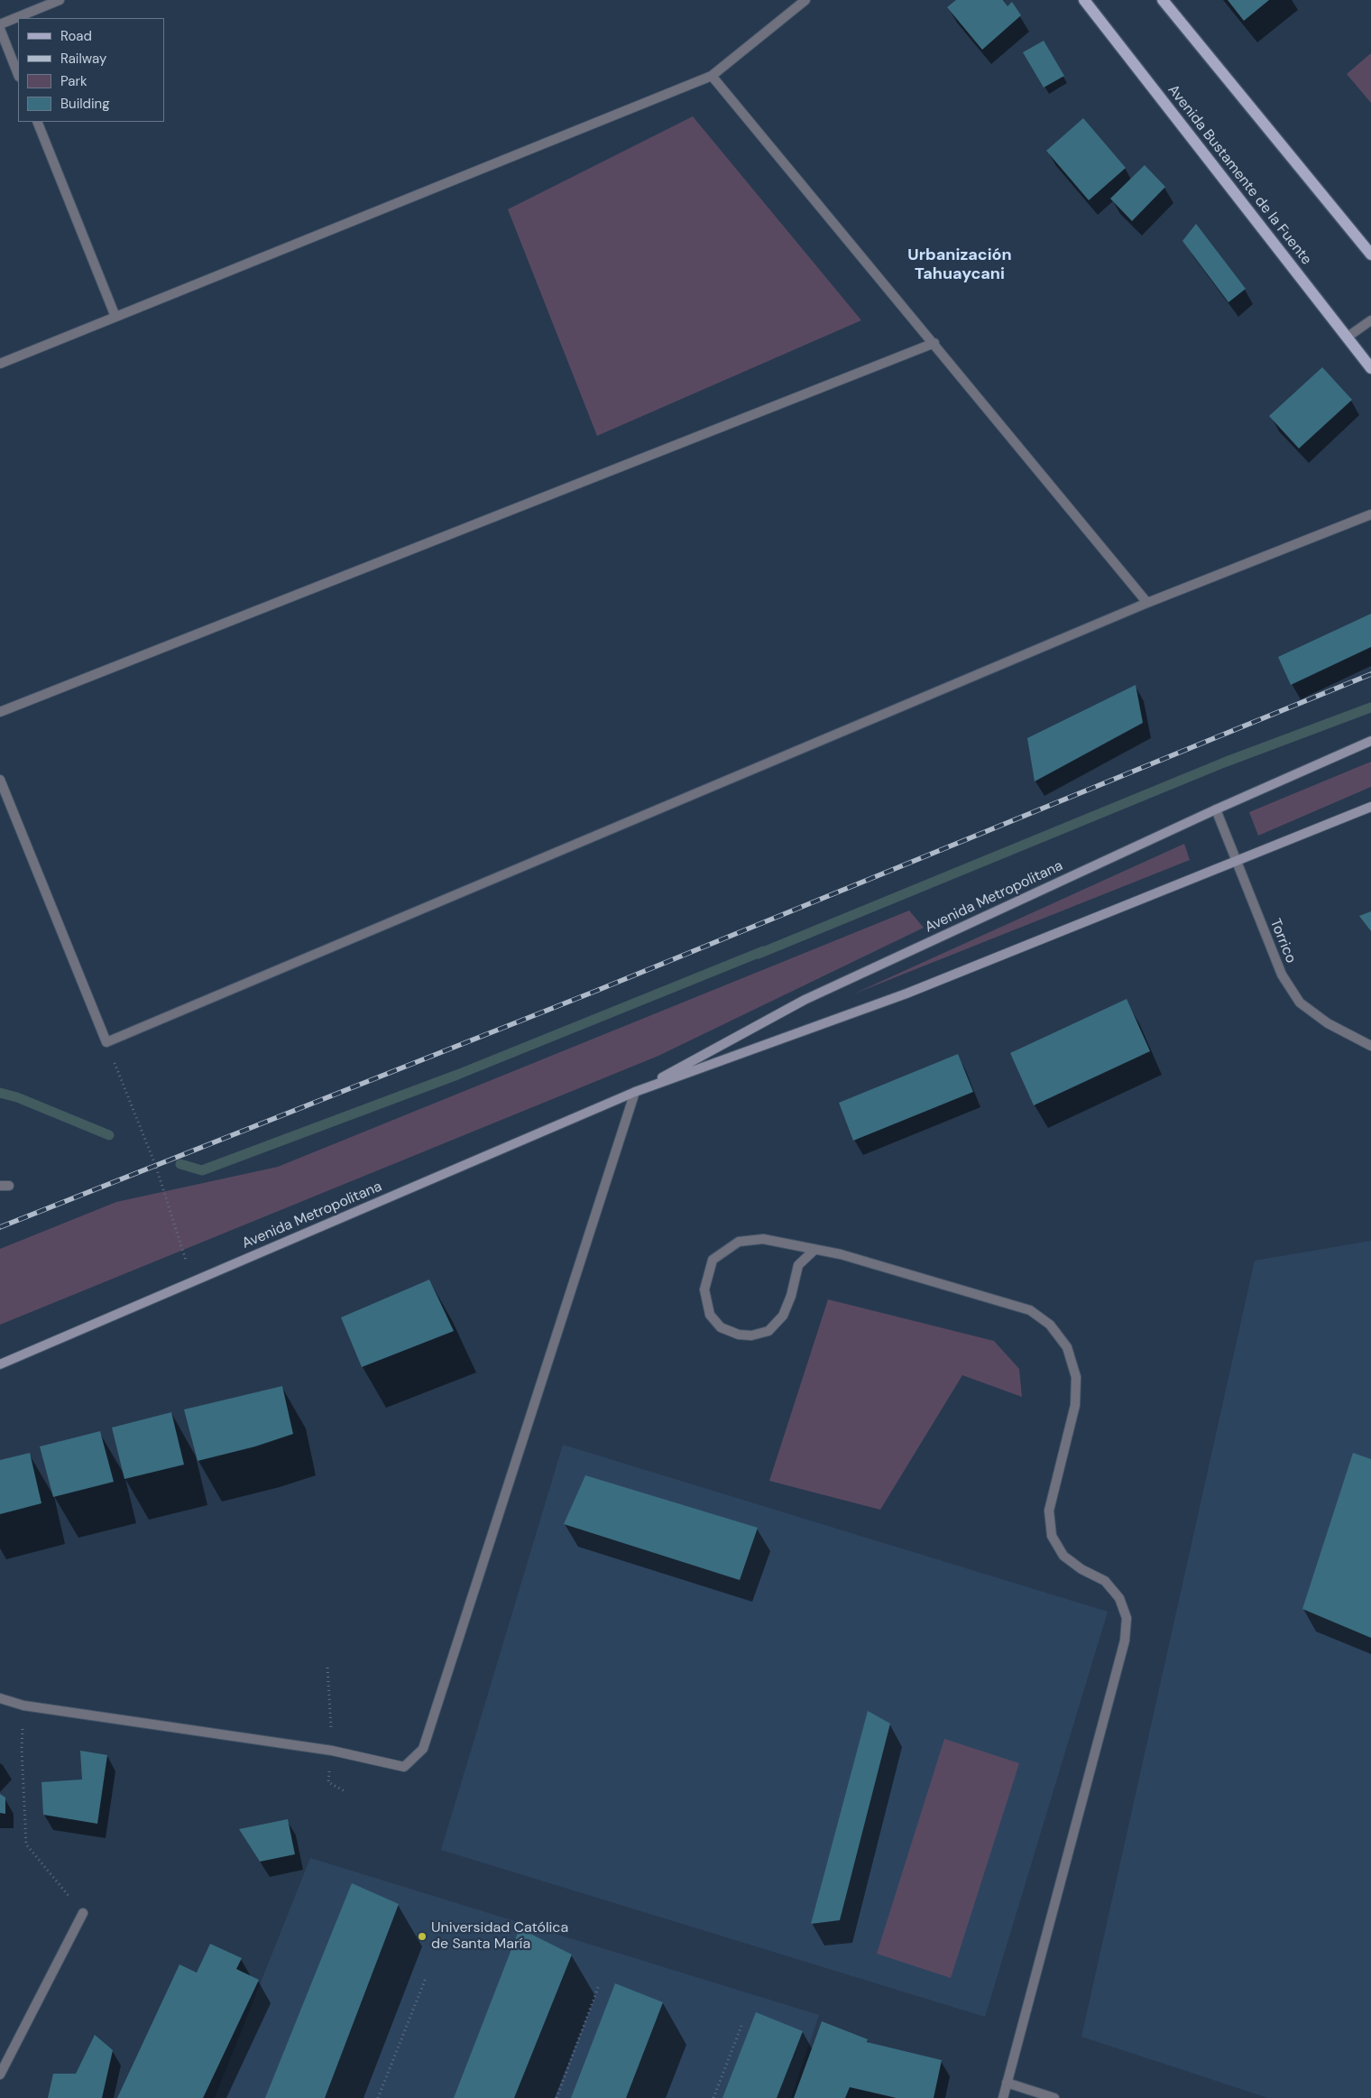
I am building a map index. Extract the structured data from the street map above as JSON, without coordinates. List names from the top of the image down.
{
  "streets": {
    "main road": ["Avenida Bustamente de la Fuente"],
    "street": ["Avenida Metropolitana", "Torrico"]
  },
  "crossings": [
    ["Avenida Metropolitana", "Torrico"]
  ],
  "districts": ["Urbanización Tahuaycani"],
  "places": ["Universidad Católica de Santa María"],
  "legend": [
    "Road",
    "Railway",
    "Park",
    "Building"
  ]
}
